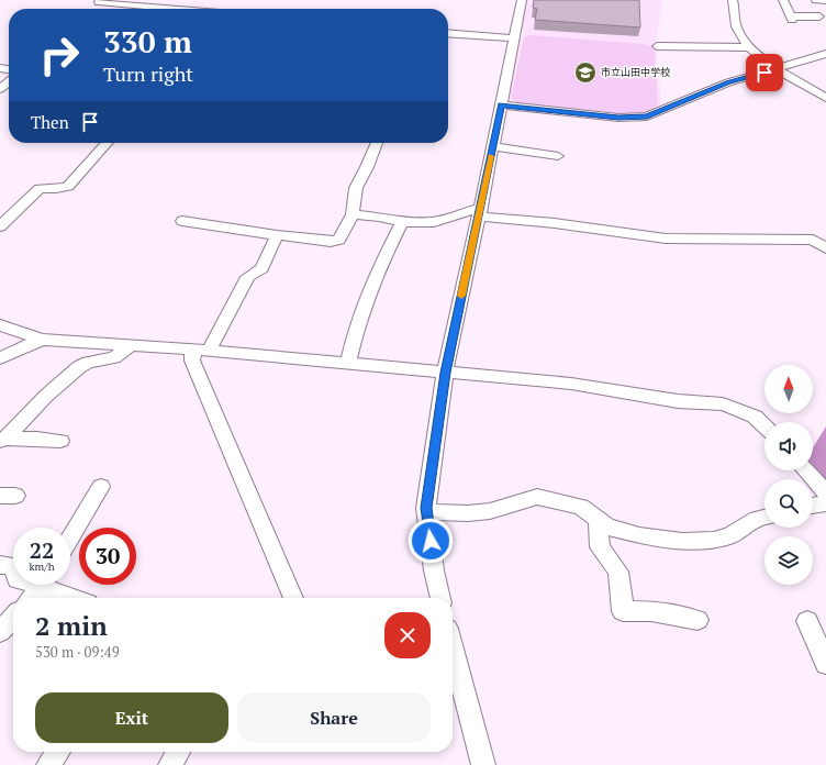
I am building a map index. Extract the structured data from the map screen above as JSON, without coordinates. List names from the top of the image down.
{
  "places": {
    "school or university": ["市立山田中学校"]
  },
  "north": "top",
  "page": {
    "turn": ["330 m", "Turn right"],
    "then": "Then",
    "speed": "22 km/h",
    "limit": "30",
    "heading": ["2 min", "530 m · 09:49"],
    "buttons": ["Exit", "Share"]
  }
}
